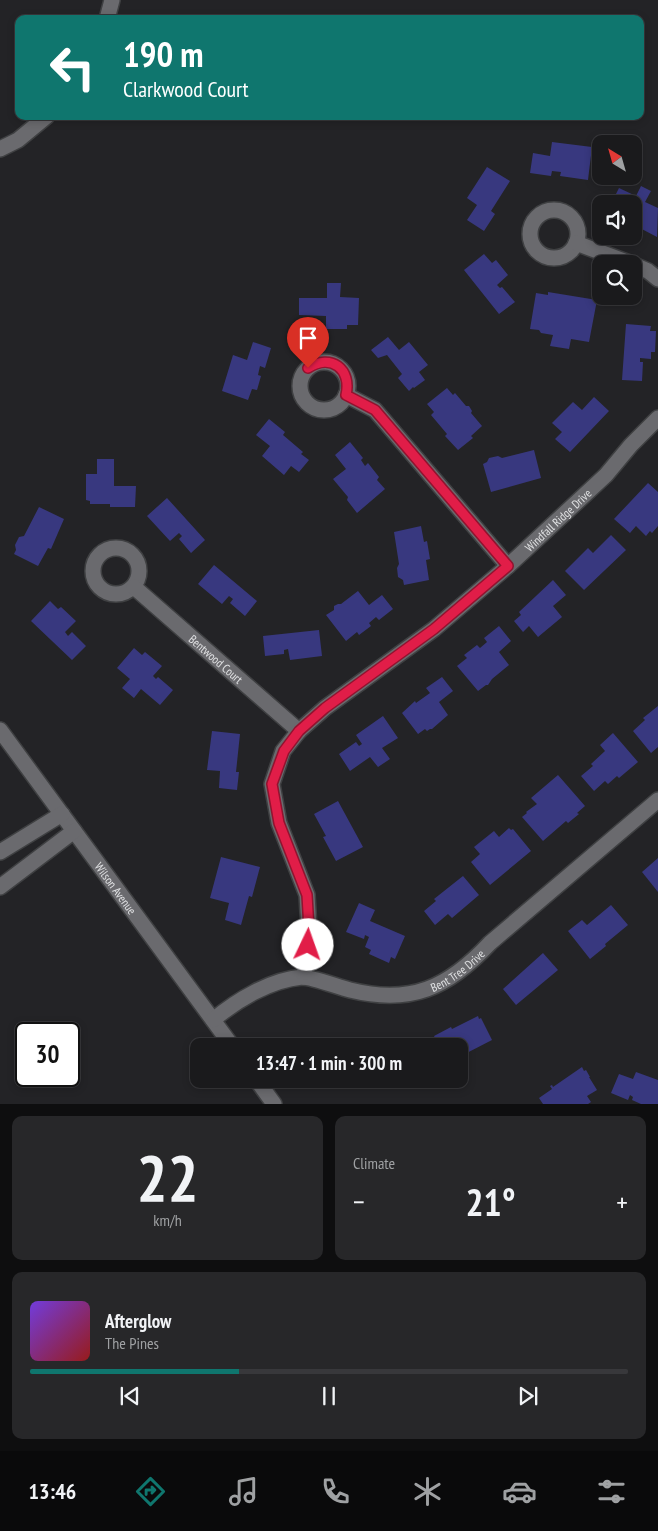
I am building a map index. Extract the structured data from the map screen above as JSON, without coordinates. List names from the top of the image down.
{
  "streets": {
    "street": [
      "Windfall Ridge Drive",
      "Bentwood Court",
      "Wilson Avenue",
      "Bent Tree Drive"
    ]
  },
  "crossings": [
    ["Windfall Ridge Drive", "Bentwood Court"],
    ["Windfall Ridge Drive", "Bent Tree Drive"],
    ["Wilson Avenue", "Bent Tree Drive"]
  ],
  "north": "top left",
  "page": {
    "turn": ["190 m", "Clarkwood Court"],
    "limit": "30",
    "trip": "13:47 · 1 min · 300 m",
    "tile": [
      ["22", "km/h"],
      "Climate"
    ],
    "heat": ["−", "21°", "+"],
    "song": ["Afterglow", "The Pines"],
    "tabs": "13:46"
  }
}
